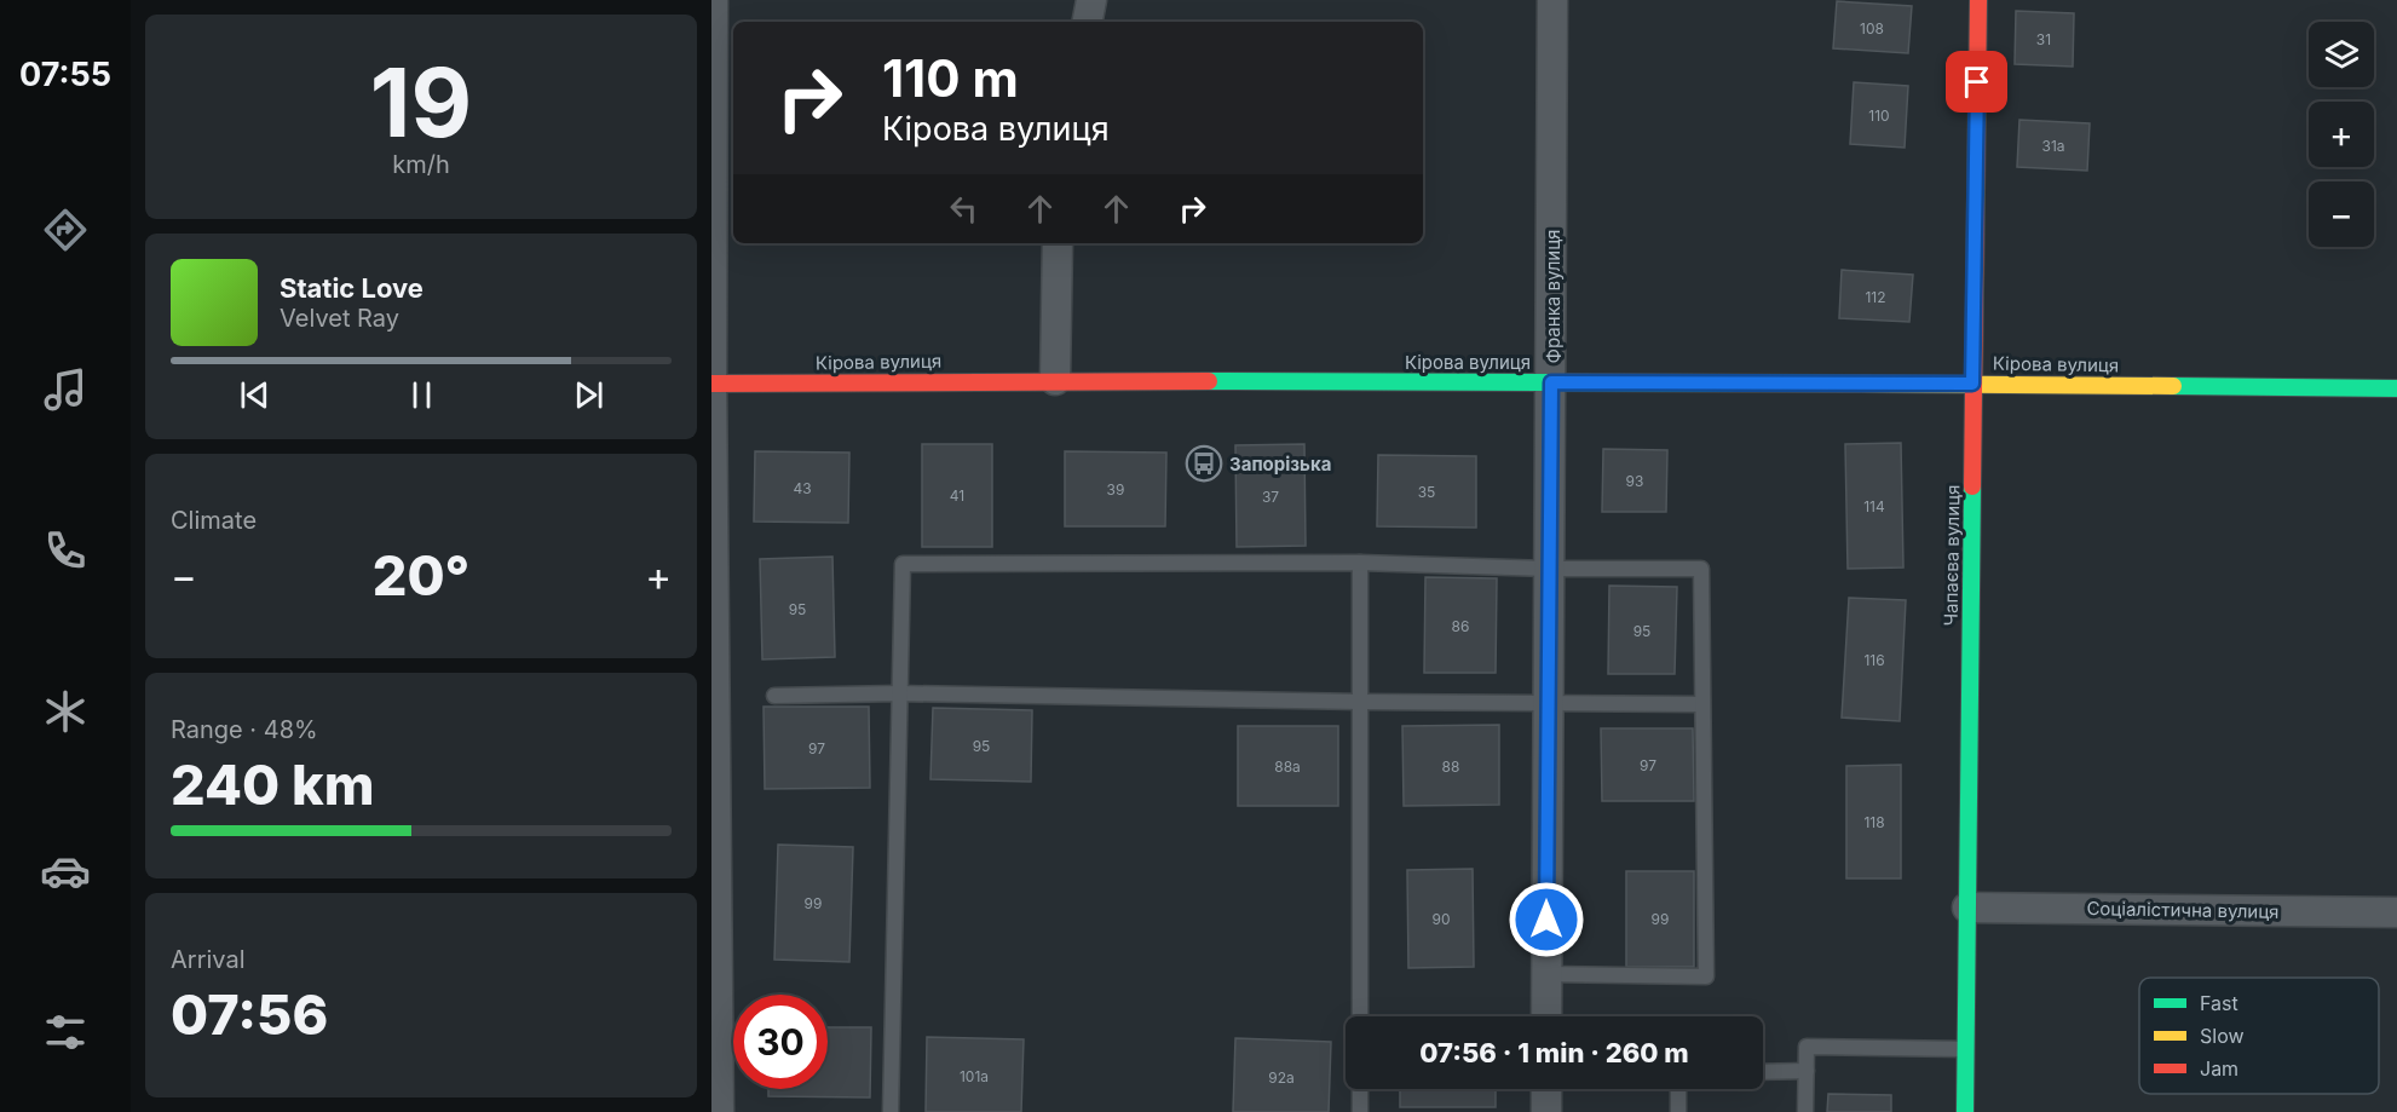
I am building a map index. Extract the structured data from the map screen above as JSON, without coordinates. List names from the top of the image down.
{
  "streets": {
    "main road": ["Кірова вулиця", "Чапаєва вулиця"],
    "street": ["Франка вулиця", "Соціалістична вулиця"]
  },
  "crossings": [
    ["Франка вулиця", "Кірова вулиця"],
    ["Кірова вулиця", "Чапаєва вулиця"],
    ["Чапаєва вулиця", "Соціалістична вулиця"]
  ],
  "places": {
    "bus stop": ["Запорізька"]
  },
  "house_numbers": [
    "108",
    "31",
    "110",
    "31а",
    "112",
    "93",
    "43",
    "39",
    "35",
    "41",
    "37",
    "114",
    "95",
    "86",
    "95",
    "116",
    "95",
    "97",
    "97",
    "88а",
    "88",
    "118",
    "99",
    "90",
    "99",
    "101а",
    "92а"
  ],
  "legend": ["Fast", "Slow", "Jam"],
  "page": {
    "tabs": "07:55",
    "tile": [
      ["19", "km/h"],
      "Climate",
      ["Range · 48%", "240 km"],
      ["Arrival", "07:56"]
    ],
    "map_buttons": ["+", "−"],
    "turn": ["110 m", "Кірова вулиця"],
    "song": ["Static Love", "Velvet Ray"],
    "heat": ["−", "20°", "+"],
    "limit": "30",
    "trip": "07:56 · 1 min · 260 m"
  }
}
